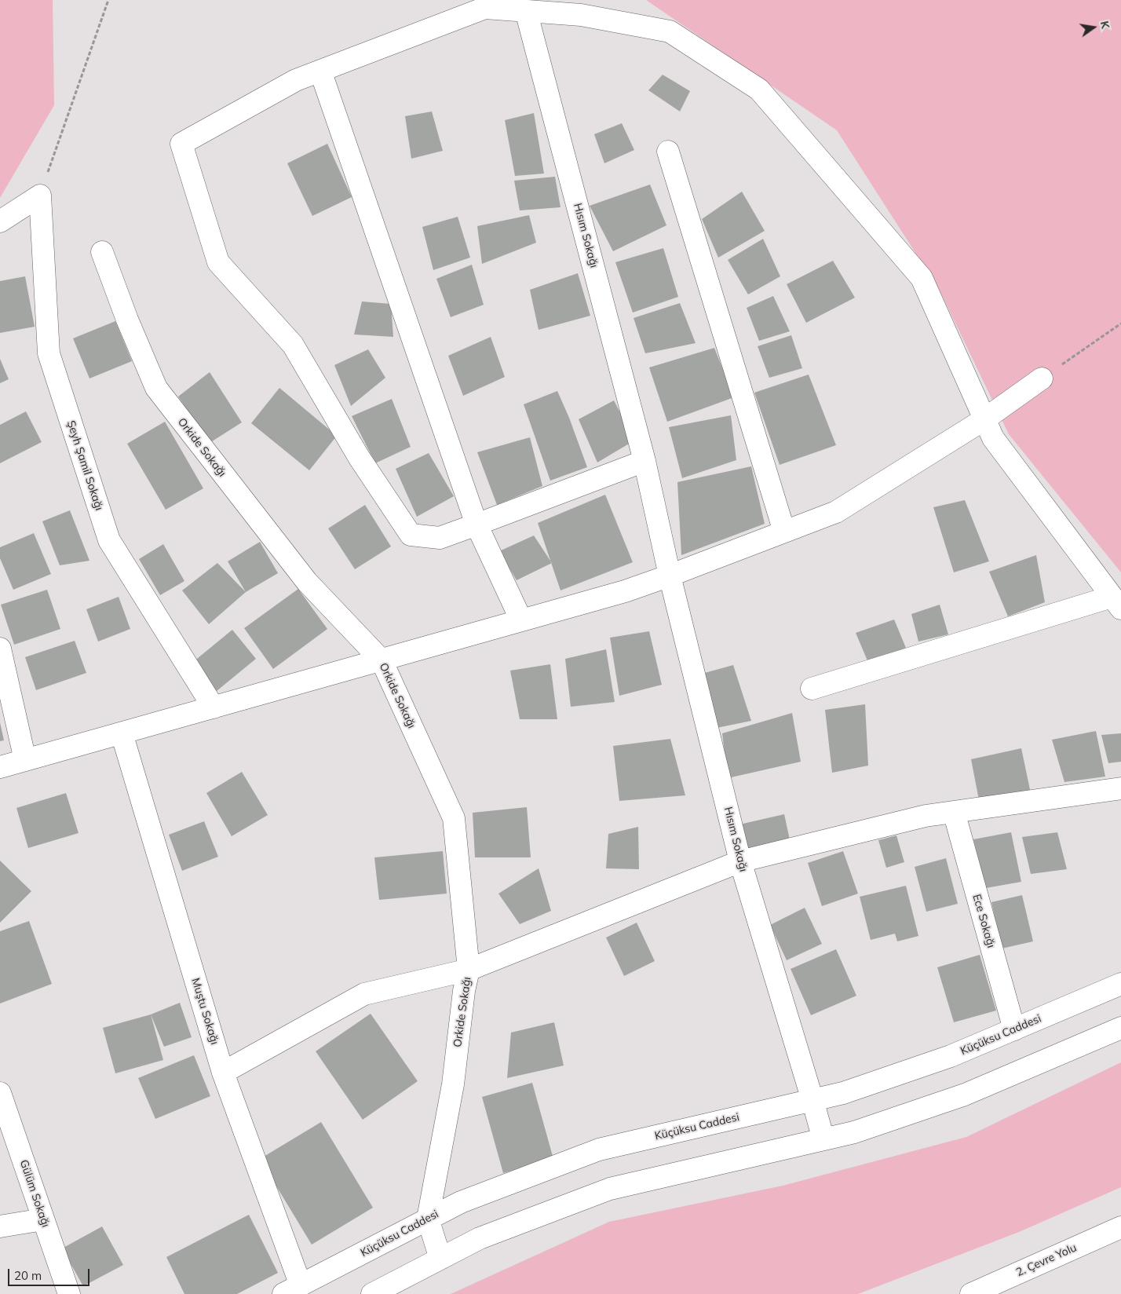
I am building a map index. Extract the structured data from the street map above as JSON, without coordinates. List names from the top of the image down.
{
  "streets": {
    "main road": [
      "Hısım Sokağı",
      "Orkide Sokağı",
      "Şeyh Şamil Sokağı",
      "Ece Sokağı",
      "Muştu Sokağı",
      "Küçüksu Caddesi",
      "Gülüm Sokağı",
      "2. Çevre Yolu"
    ]
  },
  "crossings": [
    ["Hısım Sokağı", "Küçüksu Caddesi"],
    ["Orkide Sokağı", "Küçüksu Caddesi"],
    ["Ece Sokağı", "Küçüksu Caddesi"],
    ["Muştu Sokağı", "Küçüksu Caddesi"]
  ],
  "scale_bar": "20 m",
  "north": "right"
}
